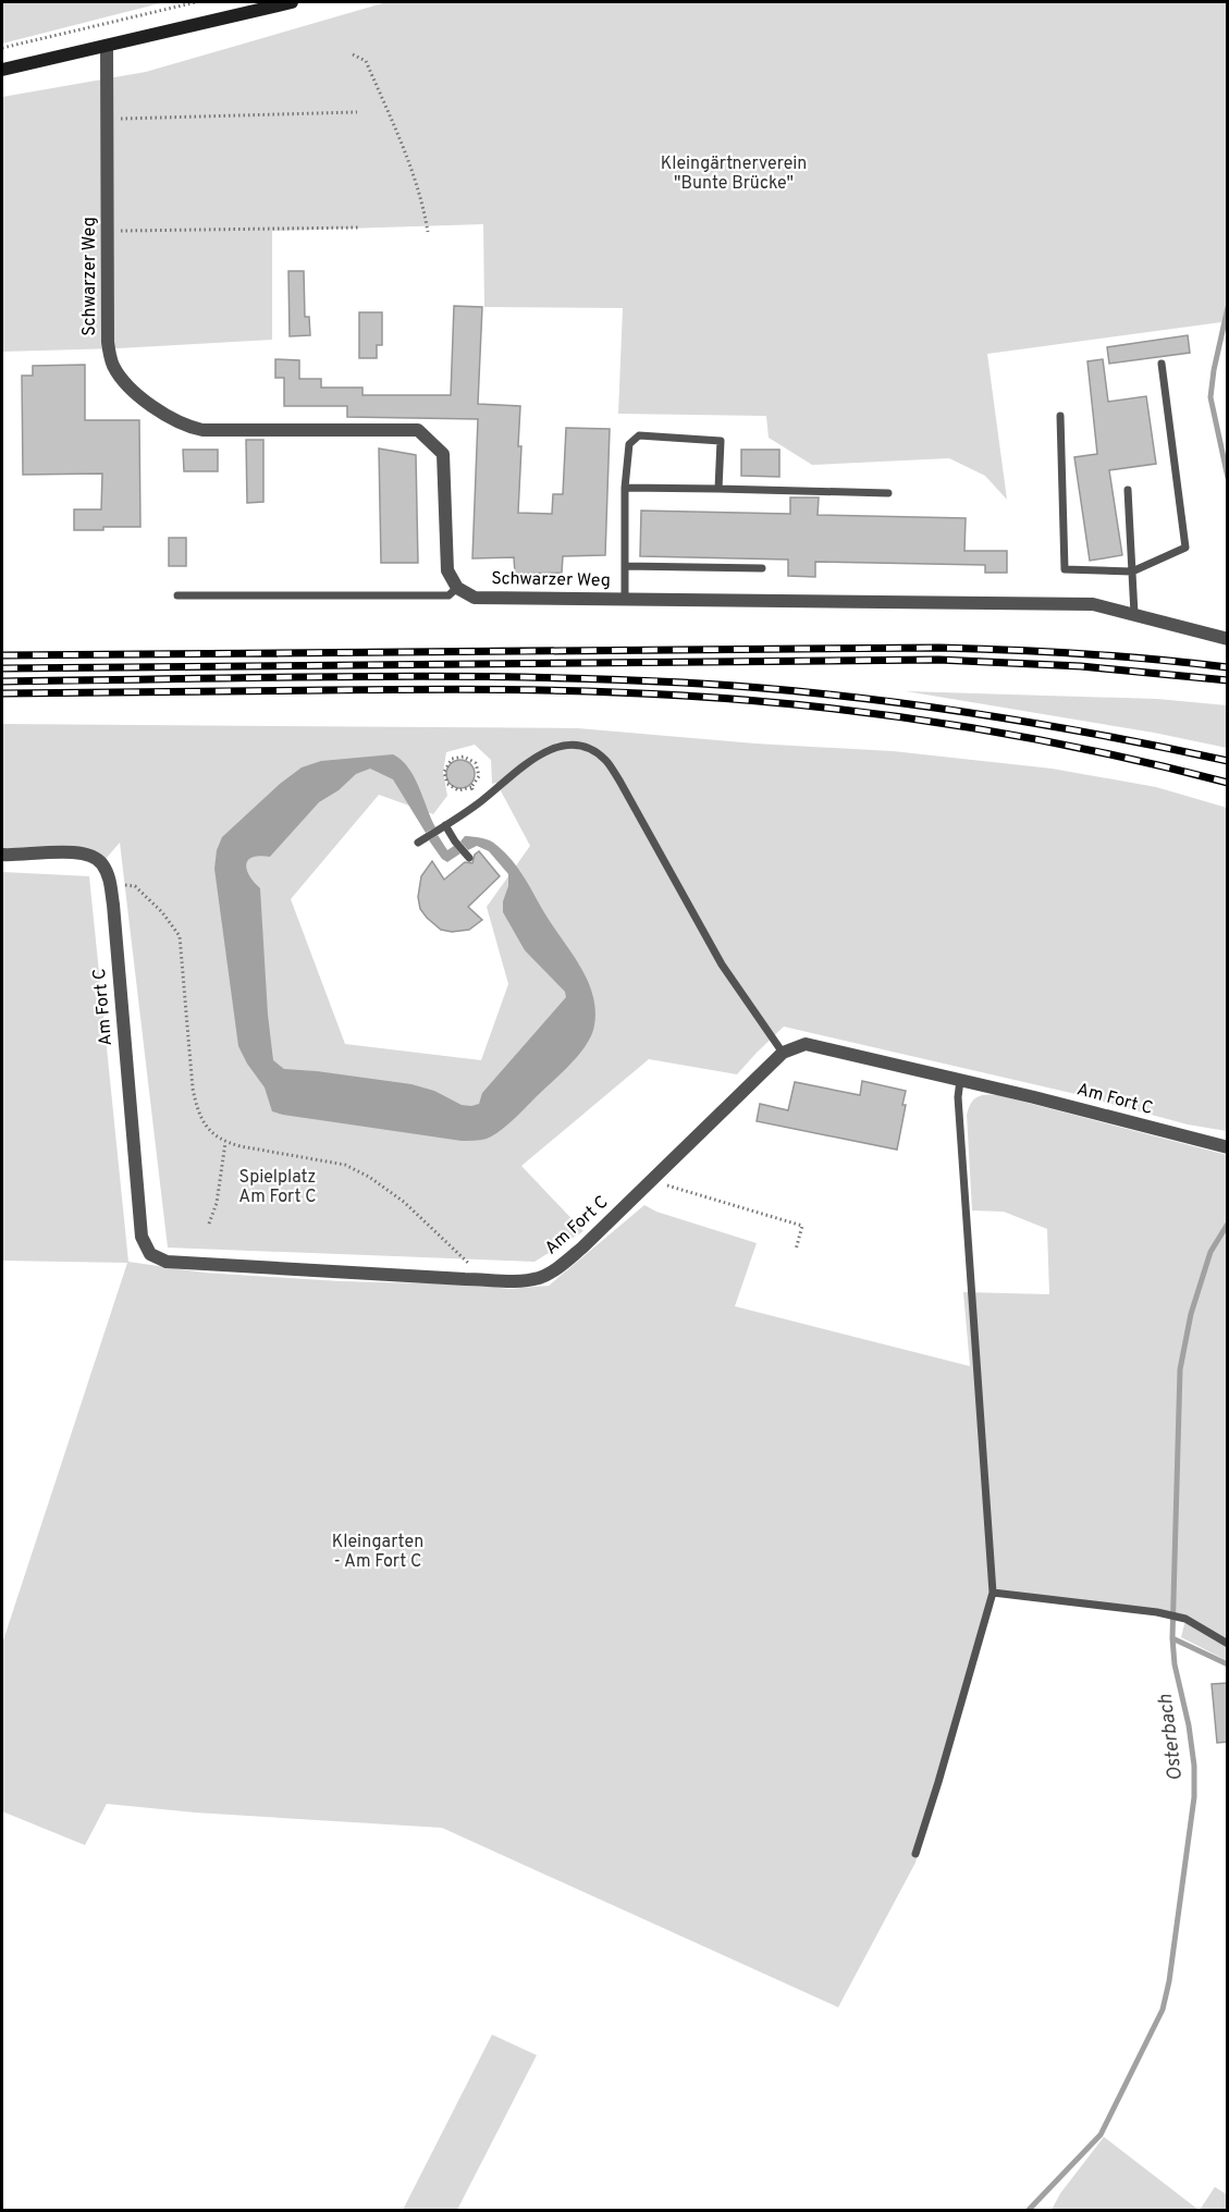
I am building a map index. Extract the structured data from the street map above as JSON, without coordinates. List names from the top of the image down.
{
  "streets": {
    "street": ["Schwarzer Weg", "Am Fort C"]
  },
  "water": ["Osterbach"],
  "parks": ["Kleingärtnerverein \"Bunte Brücke\"", "Spielplatz Am Fort C", "Kleingarten - Am Fort C"]
}
